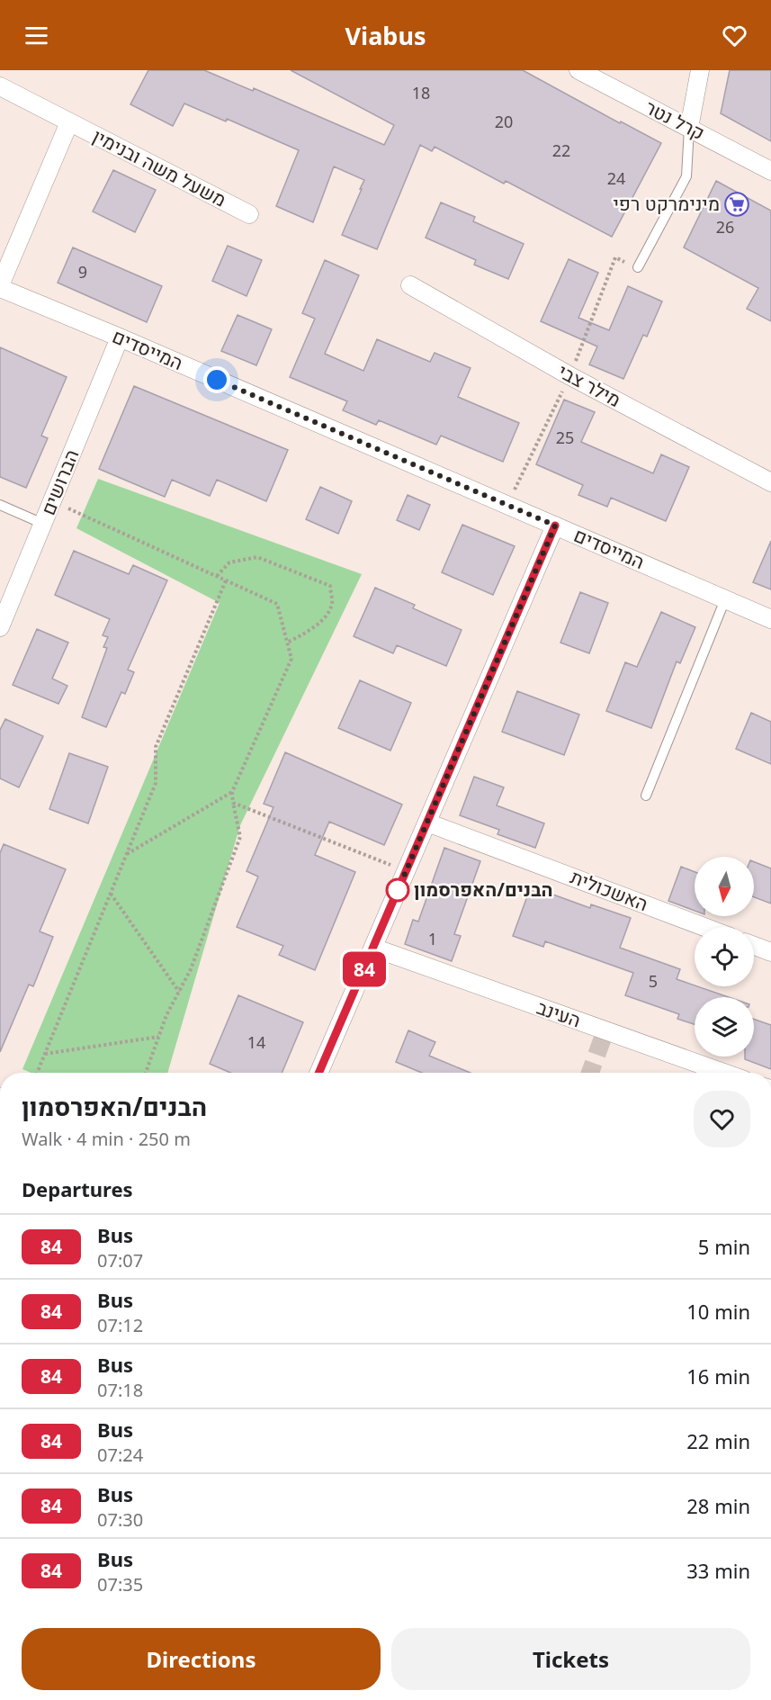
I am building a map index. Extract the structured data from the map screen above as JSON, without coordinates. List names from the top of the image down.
{
  "streets": {
    "street": [
      "קרל נטר",
      "משעל משה ובנימין",
      "המייסדים",
      "מילר צבי",
      "הברושים",
      "האשכולית",
      "העינב"
    ]
  },
  "crossings": [
    ["משעל משה ובנימין", "המייסדים"],
    ["המייסדים", "הברושים"]
  ],
  "places": {
    "supermarket": ["מינימרקט רפי"],
    "other": ["הבנים/האפרסמון"]
  },
  "lines": ["bus line 84"],
  "house_numbers": [
    "18",
    "20",
    "22",
    "24",
    "26",
    "9",
    "25",
    "1",
    "5",
    "14"
  ],
  "north": "bottom",
  "page": {
    "header": "Viabus",
    "on_map": "84",
    "heading": [
      ["הבנים/האפרסמון", "Walk · 4 min · 250 m"],
      "Departures"
    ],
    "list": [
      {
        "mark": "84",
        "name": "Bus",
        "note": "07:07",
        "value": "5 min"
      },
      {
        "mark": "84",
        "name": "Bus",
        "note": "07:12",
        "value": "10 min"
      },
      {
        "mark": "84",
        "name": "Bus",
        "note": "07:18",
        "value": "16 min"
      },
      {
        "mark": "84",
        "name": "Bus",
        "note": "07:24",
        "value": "22 min"
      },
      {
        "mark": "84",
        "name": "Bus",
        "note": "07:30",
        "value": "28 min"
      },
      {
        "mark": "84",
        "name": "Bus",
        "note": "07:35",
        "value": "33 min"
      }
    ],
    "buttons": ["Directions", "Tickets"]
  }
}
